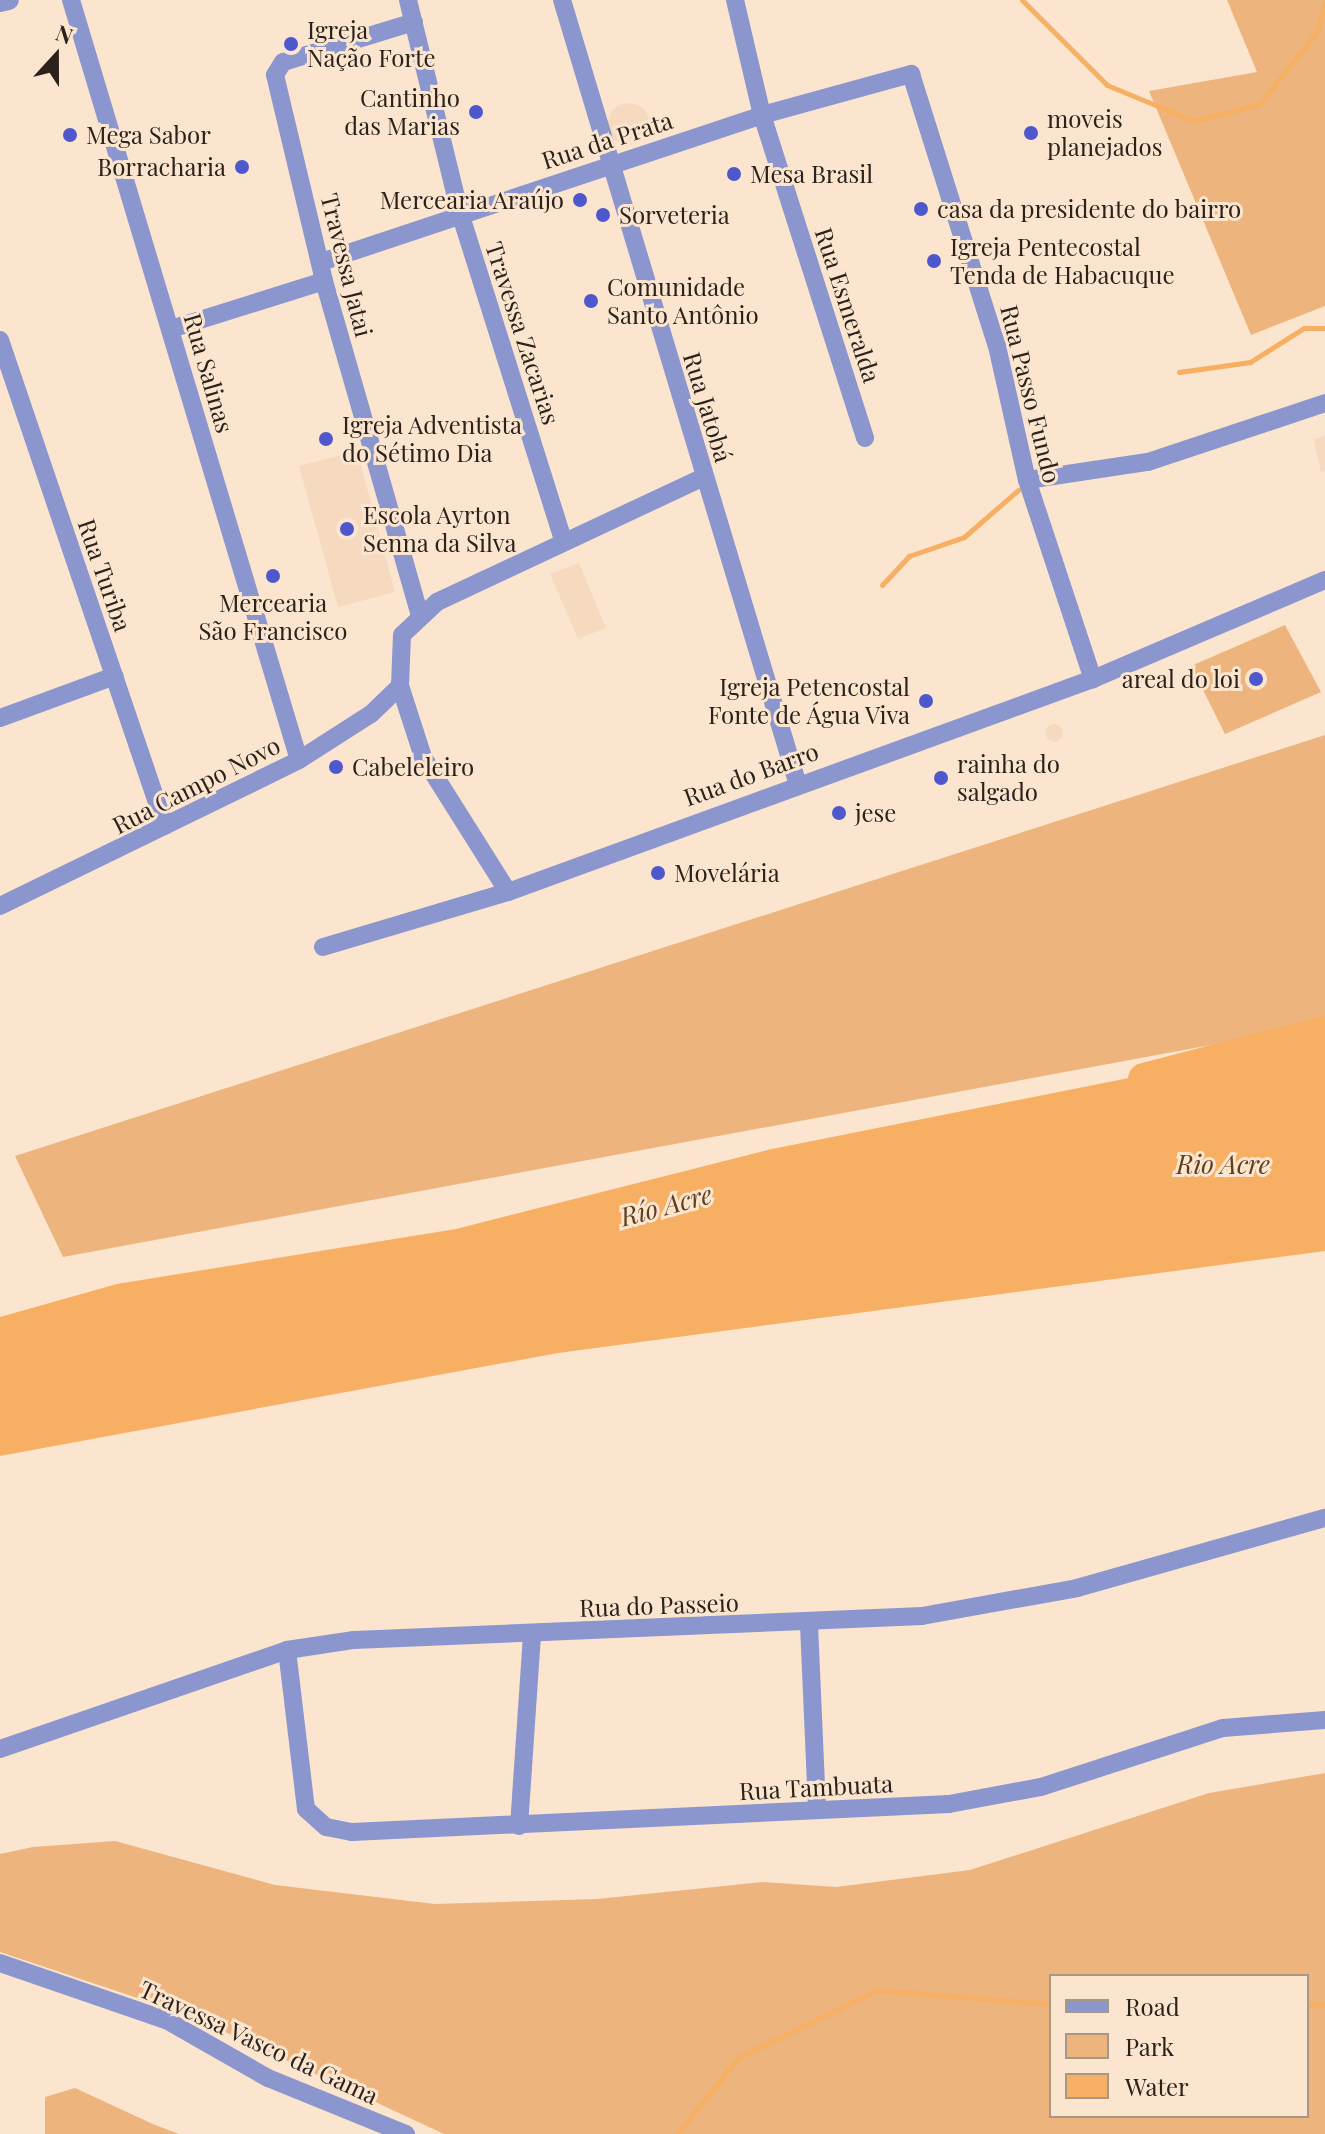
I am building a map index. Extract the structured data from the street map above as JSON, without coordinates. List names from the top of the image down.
{
  "streets": {
    "street": [
      "Rua da Prata",
      "Travessa Jatai",
      "Rua Esmeralda",
      "Travessa Zacarias",
      "Rua Salinas",
      "Rua Passo Fundo",
      "Rua Jatobá",
      "Rua Turiba",
      "Rua do Barro",
      "Rua Campo Novo",
      "Rua do Passeio",
      "Rua Tambuata",
      "Travessa Vasco da Gama"
    ]
  },
  "crossings": [
    ["Rua da Prata", "Travessa Jatai"],
    ["Rua da Prata", "Rua Esmeralda"],
    ["Rua da Prata", "Travessa Zacarias"],
    ["Rua da Prata", "Rua Salinas"],
    ["Rua da Prata", "Rua Passo Fundo"],
    ["Rua da Prata", "Rua Jatobá"],
    ["Travessa Jatai", "Travessa Zacarias"],
    ["Rua Salinas", "Rua Campo Novo"],
    ["Rua Passo Fundo", "Rua do Barro"],
    ["Rua Jatobá", "Rua do Barro"],
    ["Rua Turiba", "Rua Campo Novo"],
    ["Rua do Passeio", "Rua Tambuata"]
  ],
  "water": ["Rio Acre", "Río Acre"],
  "places": [
    "Igreja Nação Forte",
    "Cantinho das Marias",
    "moveis planejados",
    "Mega Sabor",
    "Borracharia",
    "Mesa Brasil",
    "Mercearia Araújo",
    "casa da presidente do bairro",
    "Sorveteria",
    "Igreja Pentecostal Tenda de Habacuque",
    "Comunidade Santo Antônio",
    "Igreja Adventista do Sétimo Dia",
    "Escola Ayrton Senna da Silva",
    "Mercearia São Francisco",
    "areal do loi",
    "Igreja Petencostal Fonte de Água Viva",
    "Cabeleleiro",
    "rainha do salgado",
    "jese",
    "Movelária"
  ],
  "legend": ["Road", "Park", "Water"],
  "north": "top"
}
